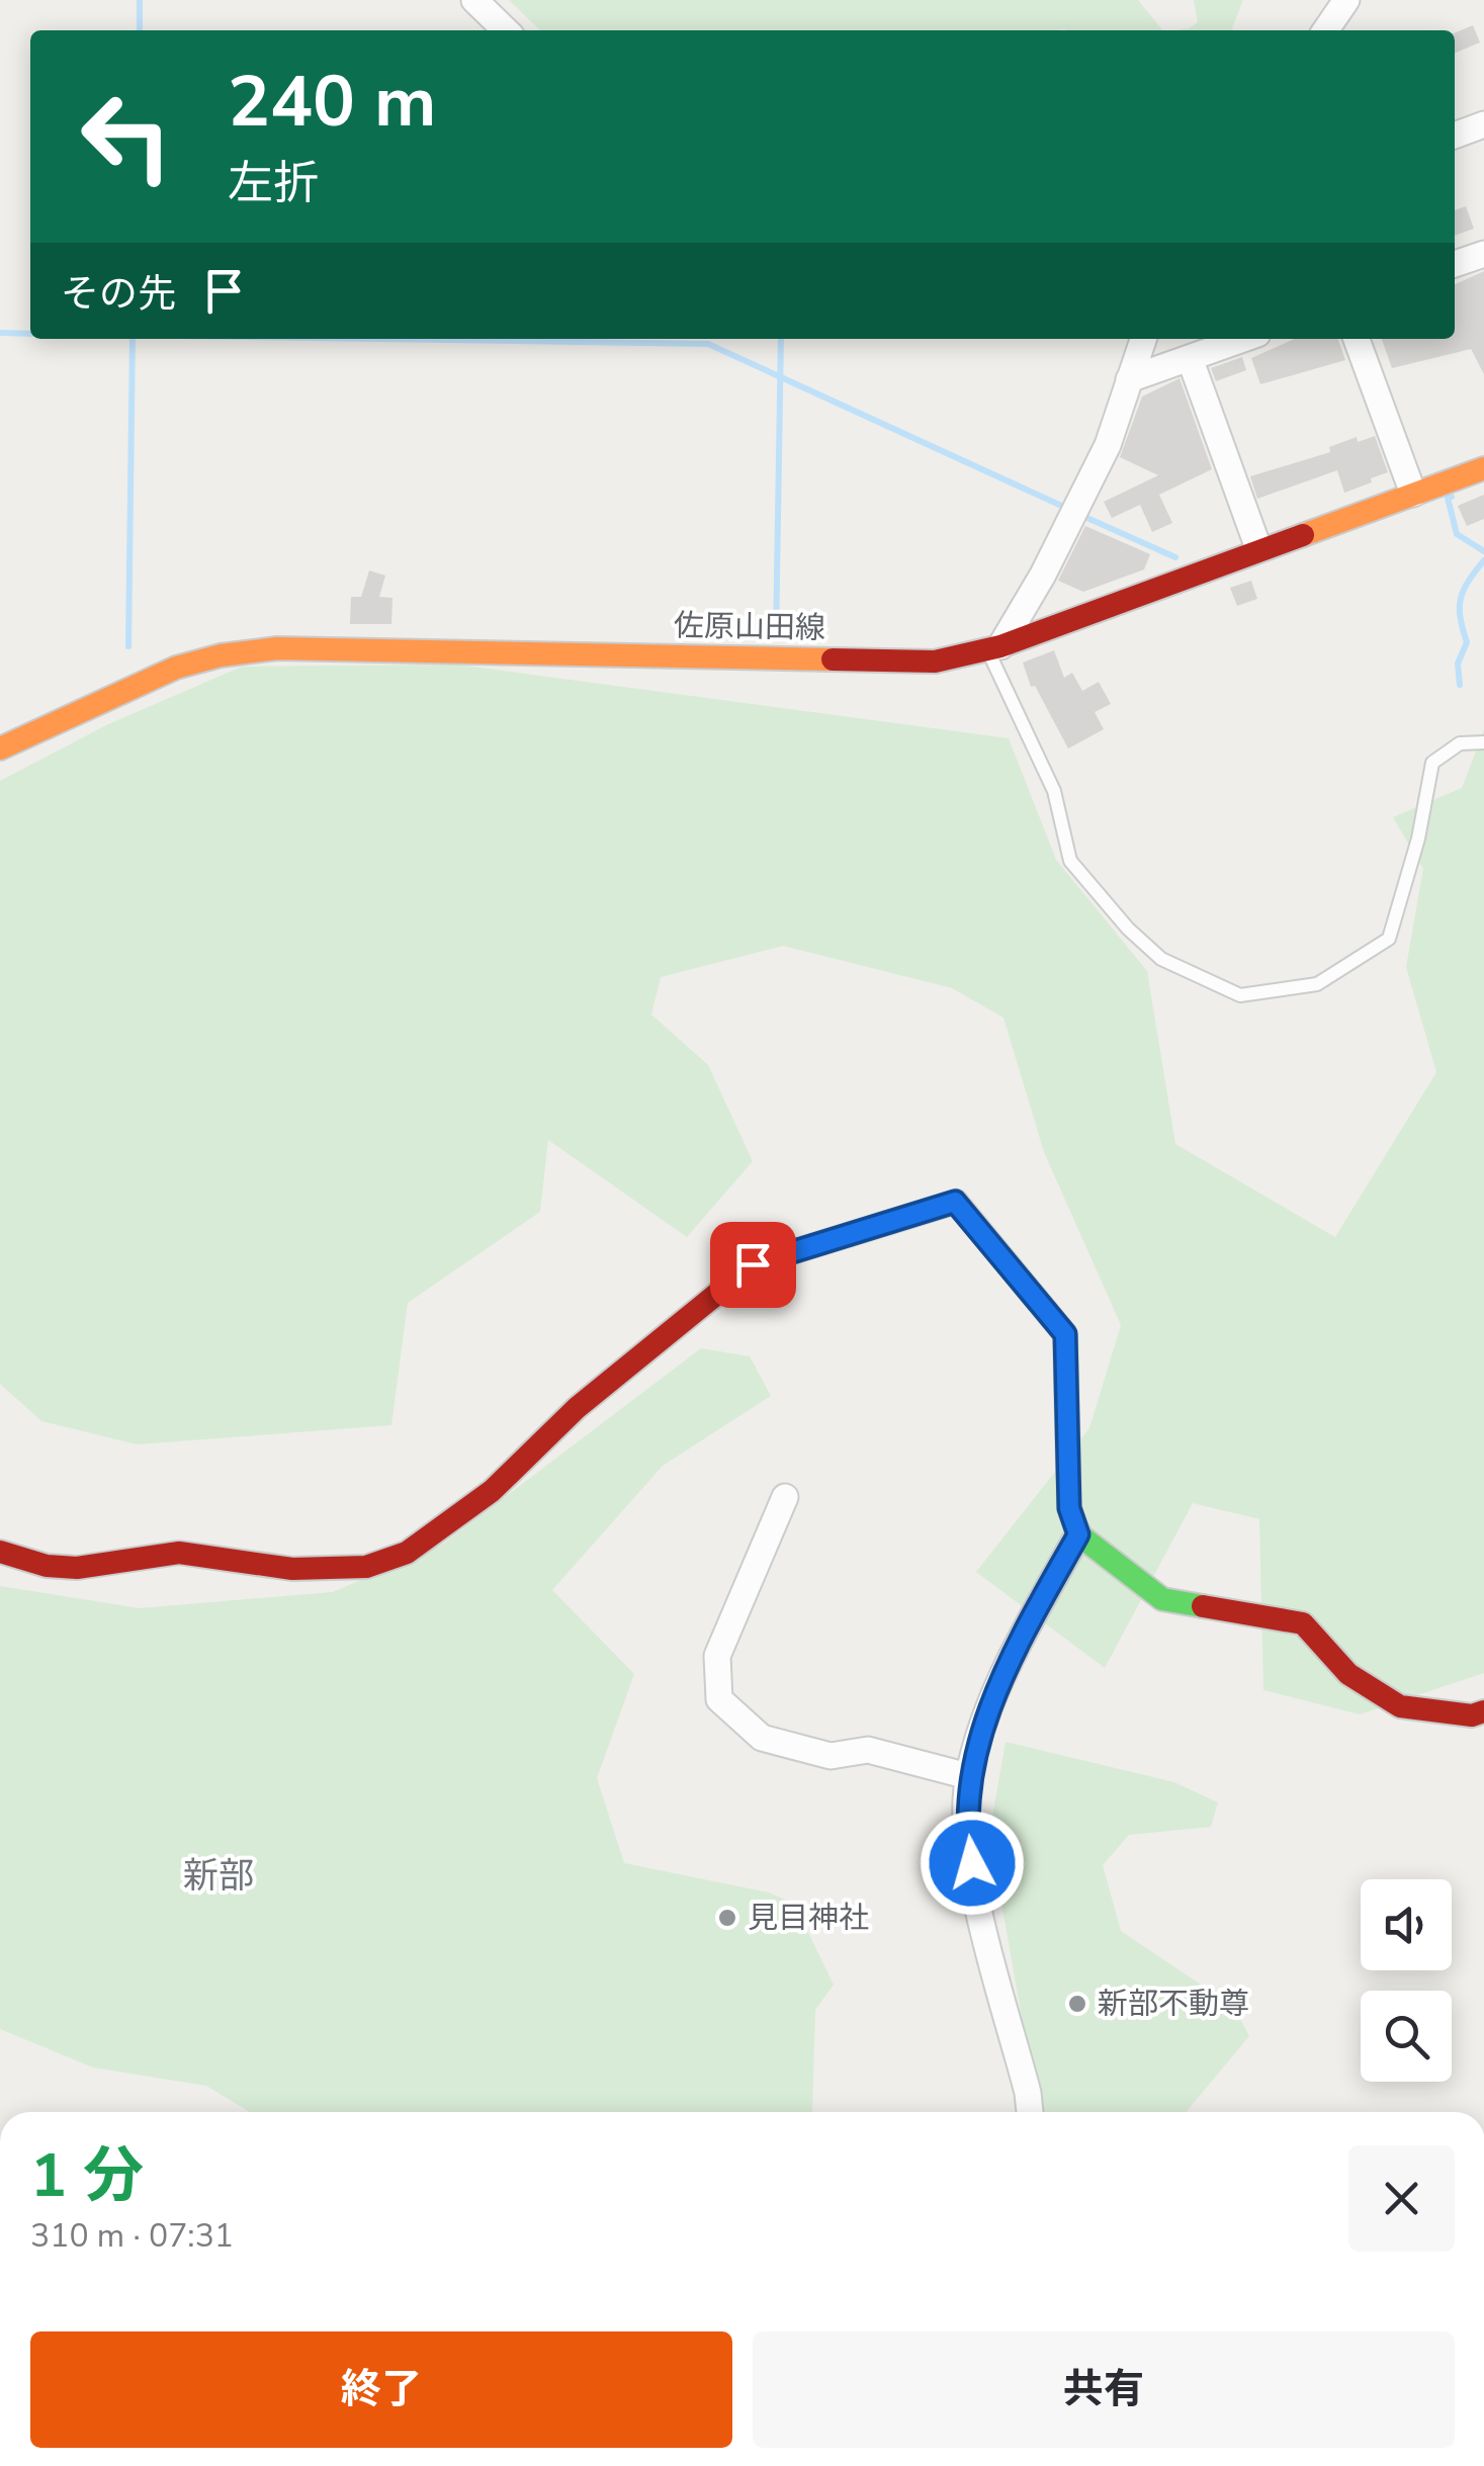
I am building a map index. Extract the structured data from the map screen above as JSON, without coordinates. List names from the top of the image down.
{
  "streets": {
    "street": ["佐原山田線"]
  },
  "districts": ["新部"],
  "places": ["見目神社", "新部不動尊"],
  "page": {
    "turn": ["240 m", "左折"],
    "then": "その先",
    "heading": ["1 分", "310 m · 07:31"],
    "buttons": ["終了", "共有"]
  }
}
